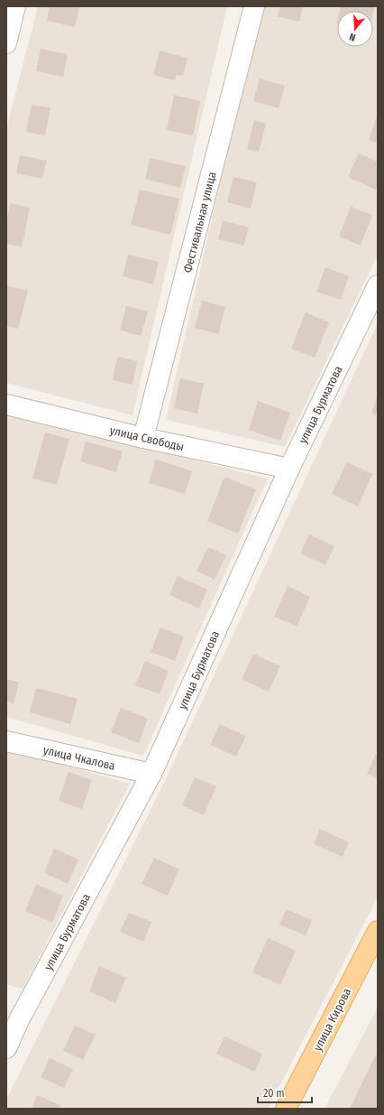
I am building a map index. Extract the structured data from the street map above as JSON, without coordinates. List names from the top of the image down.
{
  "streets": {
    "main road": ["улица Кирова"],
    "street": [
      "Фестивальная улица",
      "улица Бурматова",
      "улица Свободы",
      "улица Чкалова"
    ]
  },
  "crossings": [
    ["Фестивальная улица", "улица Свободы"],
    ["улица Бурматова", "улица Свободы"],
    ["улица Бурматова", "улица Чкалова"]
  ],
  "scale_bar": "20 m",
  "north": "bottom"
}
